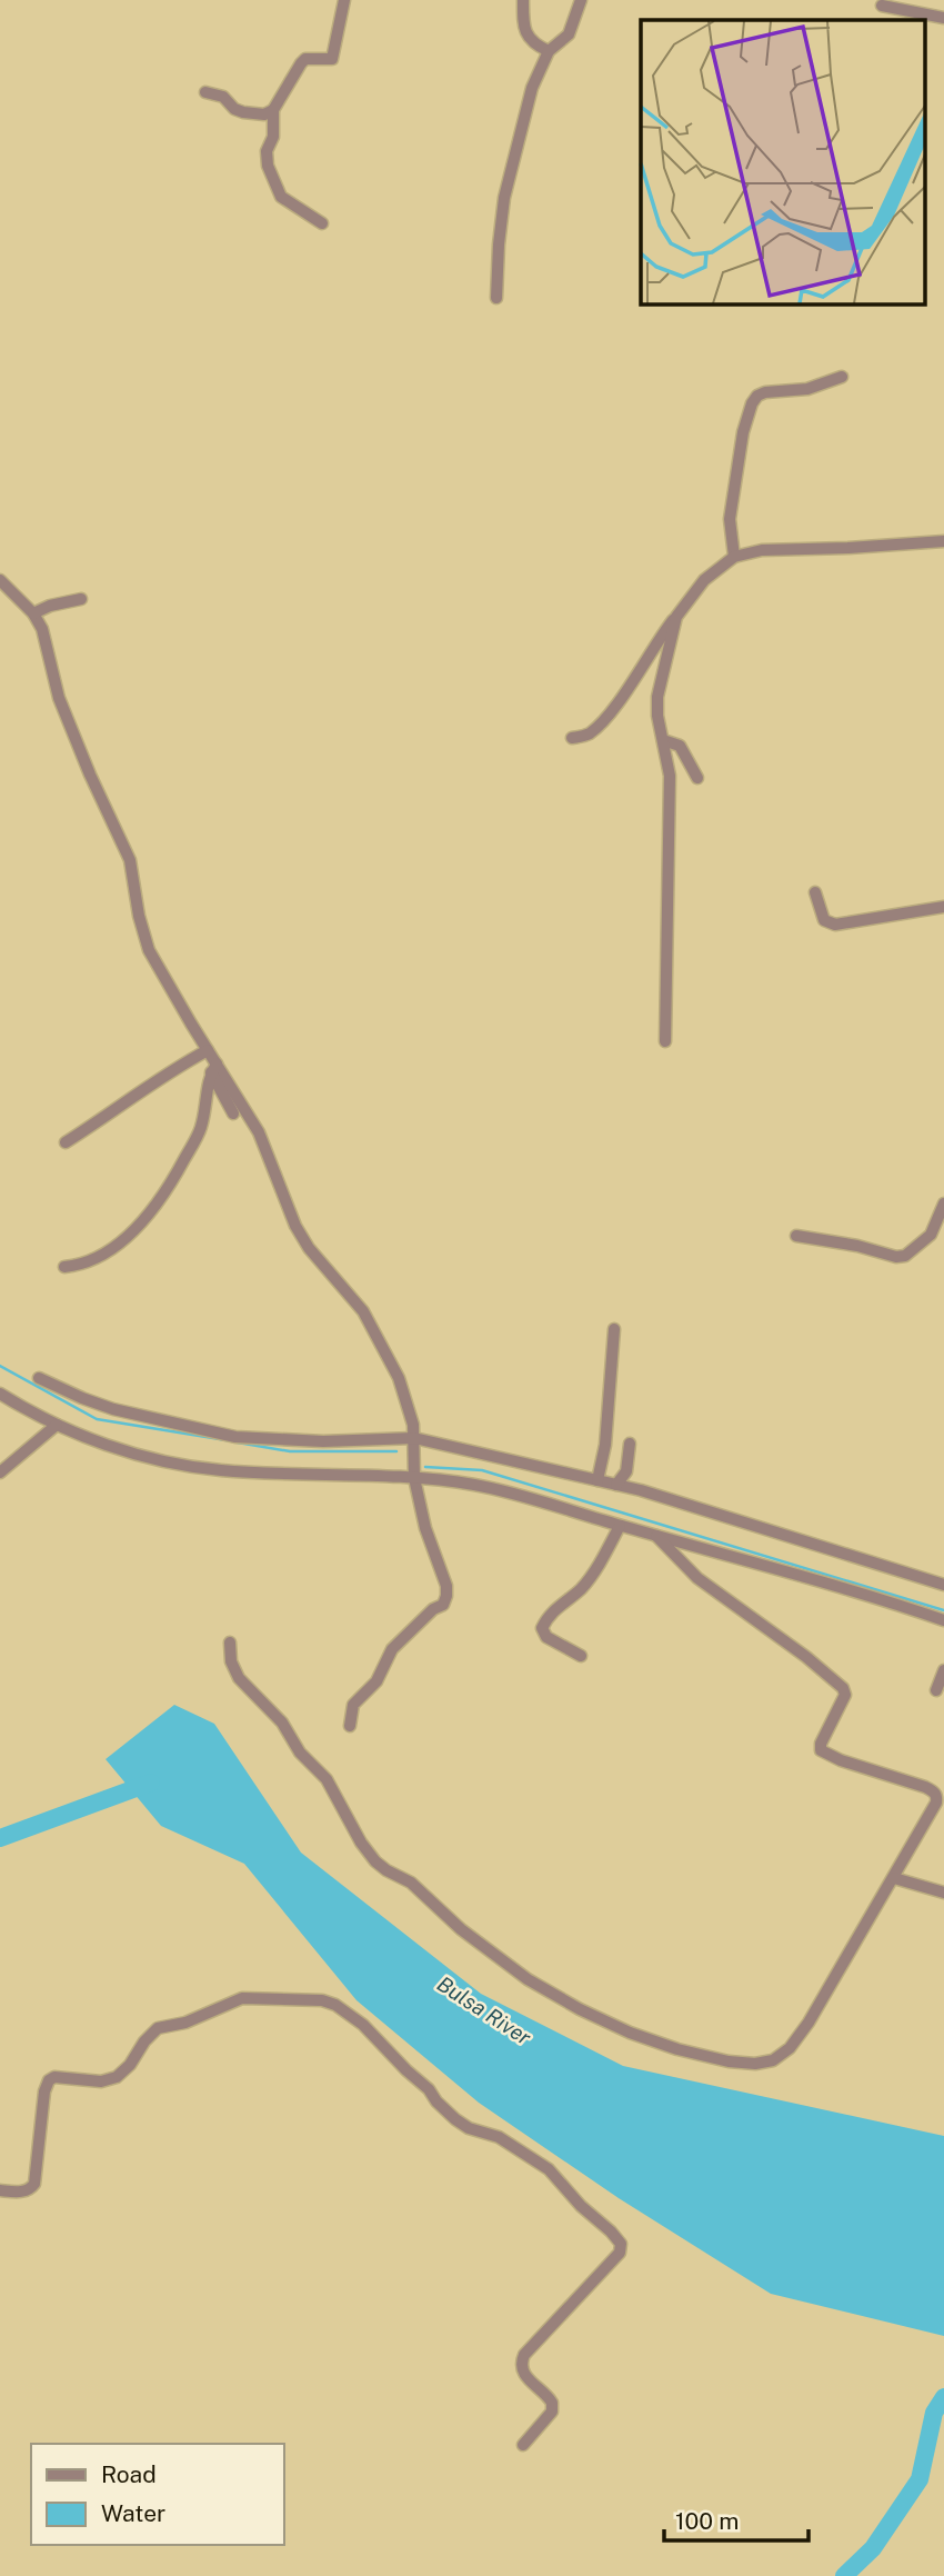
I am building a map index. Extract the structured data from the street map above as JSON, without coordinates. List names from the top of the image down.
{
  "water": ["Bulsa River"],
  "legend": ["Road", "Water"],
  "scale_bar": "100 m"
}
